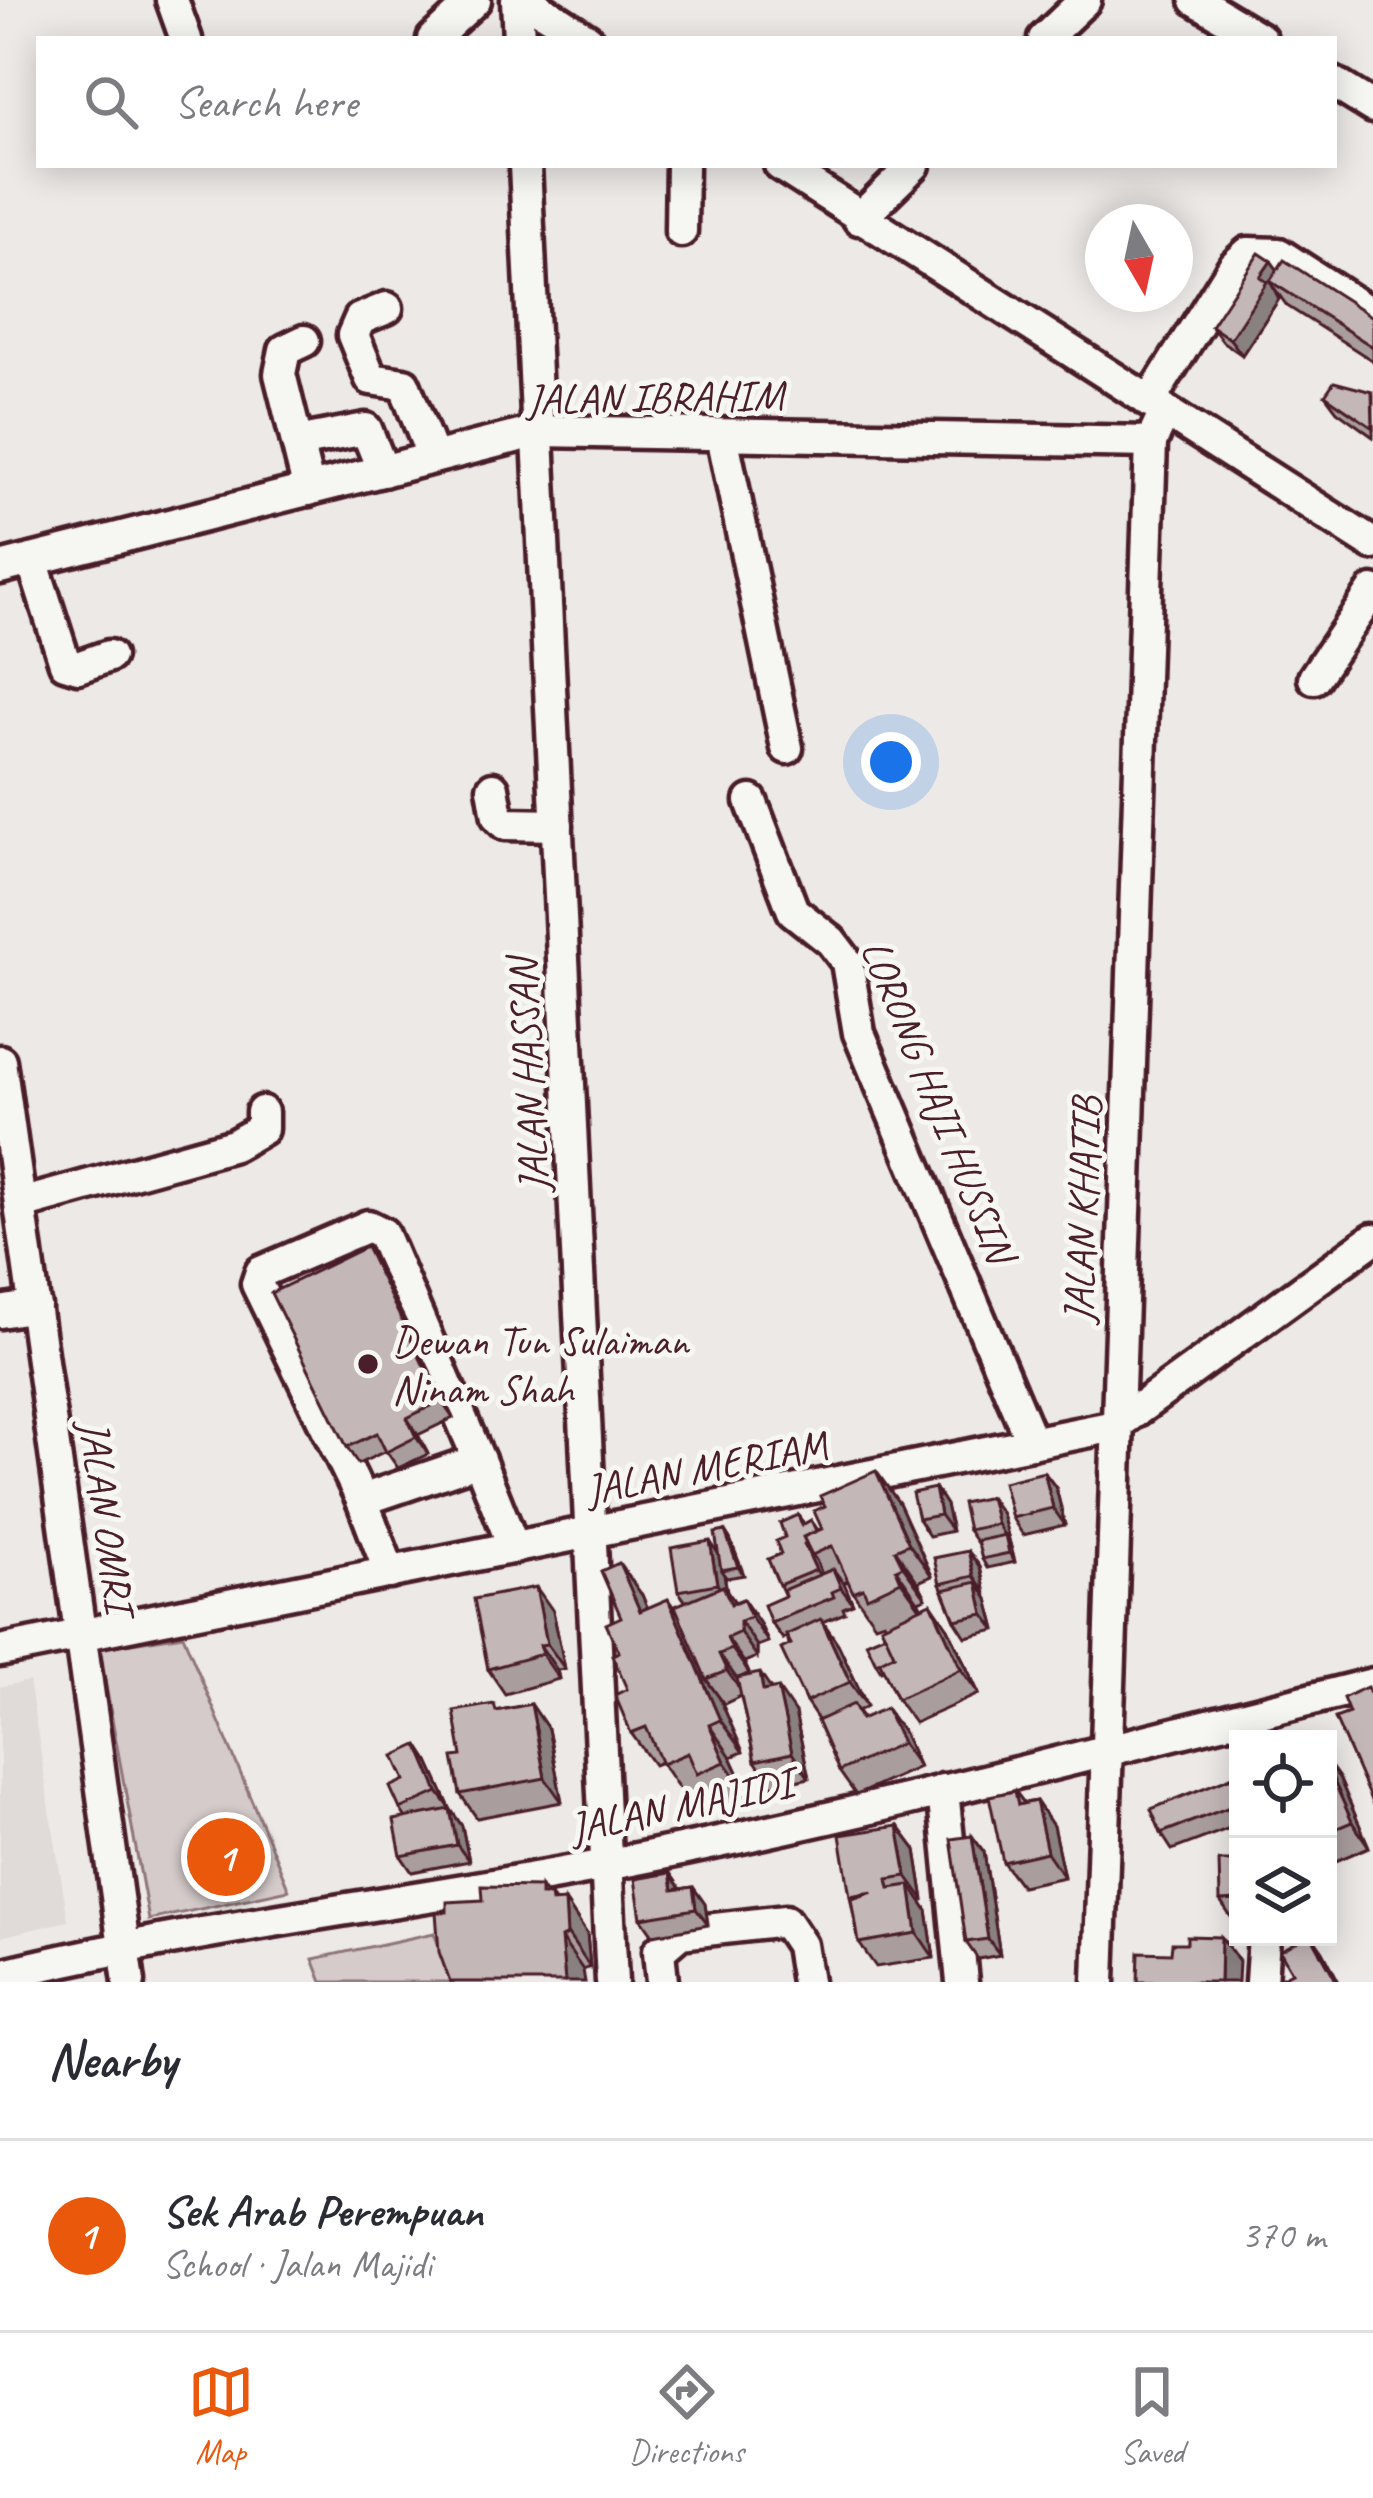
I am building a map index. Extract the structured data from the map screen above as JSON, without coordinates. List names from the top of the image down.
{
  "streets": {
    "street": [
      "JALAN IBRAHIM",
      "JALAN HASSAN",
      "LORONG HAJI HUSSIN",
      "JALAN KHATIB",
      "JALAN MERIAM",
      "JALAN OMRI",
      "JALAN MAJIDI"
    ]
  },
  "crossings": [
    ["JALAN IBRAHIM", "JALAN HASSAN"],
    ["JALAN IBRAHIM", "JALAN KHATIB"],
    ["JALAN HASSAN", "JALAN MERIAM"],
    ["JALAN HASSAN", "JALAN MAJIDI"],
    ["LORONG HAJI HUSSIN", "JALAN MERIAM"],
    ["JALAN KHATIB", "JALAN MERIAM"],
    ["JALAN KHATIB", "JALAN MAJIDI"],
    ["JALAN MERIAM", "JALAN OMRI"],
    ["JALAN OMRI", "JALAN MAJIDI"]
  ],
  "places": ["Dewan Tun Sulaiman Ninam Shah"],
  "north": "bottom",
  "page": {
    "search": "Search here",
    "pins": "1",
    "heading": "Nearby",
    "list": [
      {
        "mark": "1",
        "name": "Sek Arab Perempuan",
        "note": "School · Jalan Majidi",
        "value": "370 m"
      }
    ],
    "nav": ["Map", "Directions", "Saved"]
  }
}
